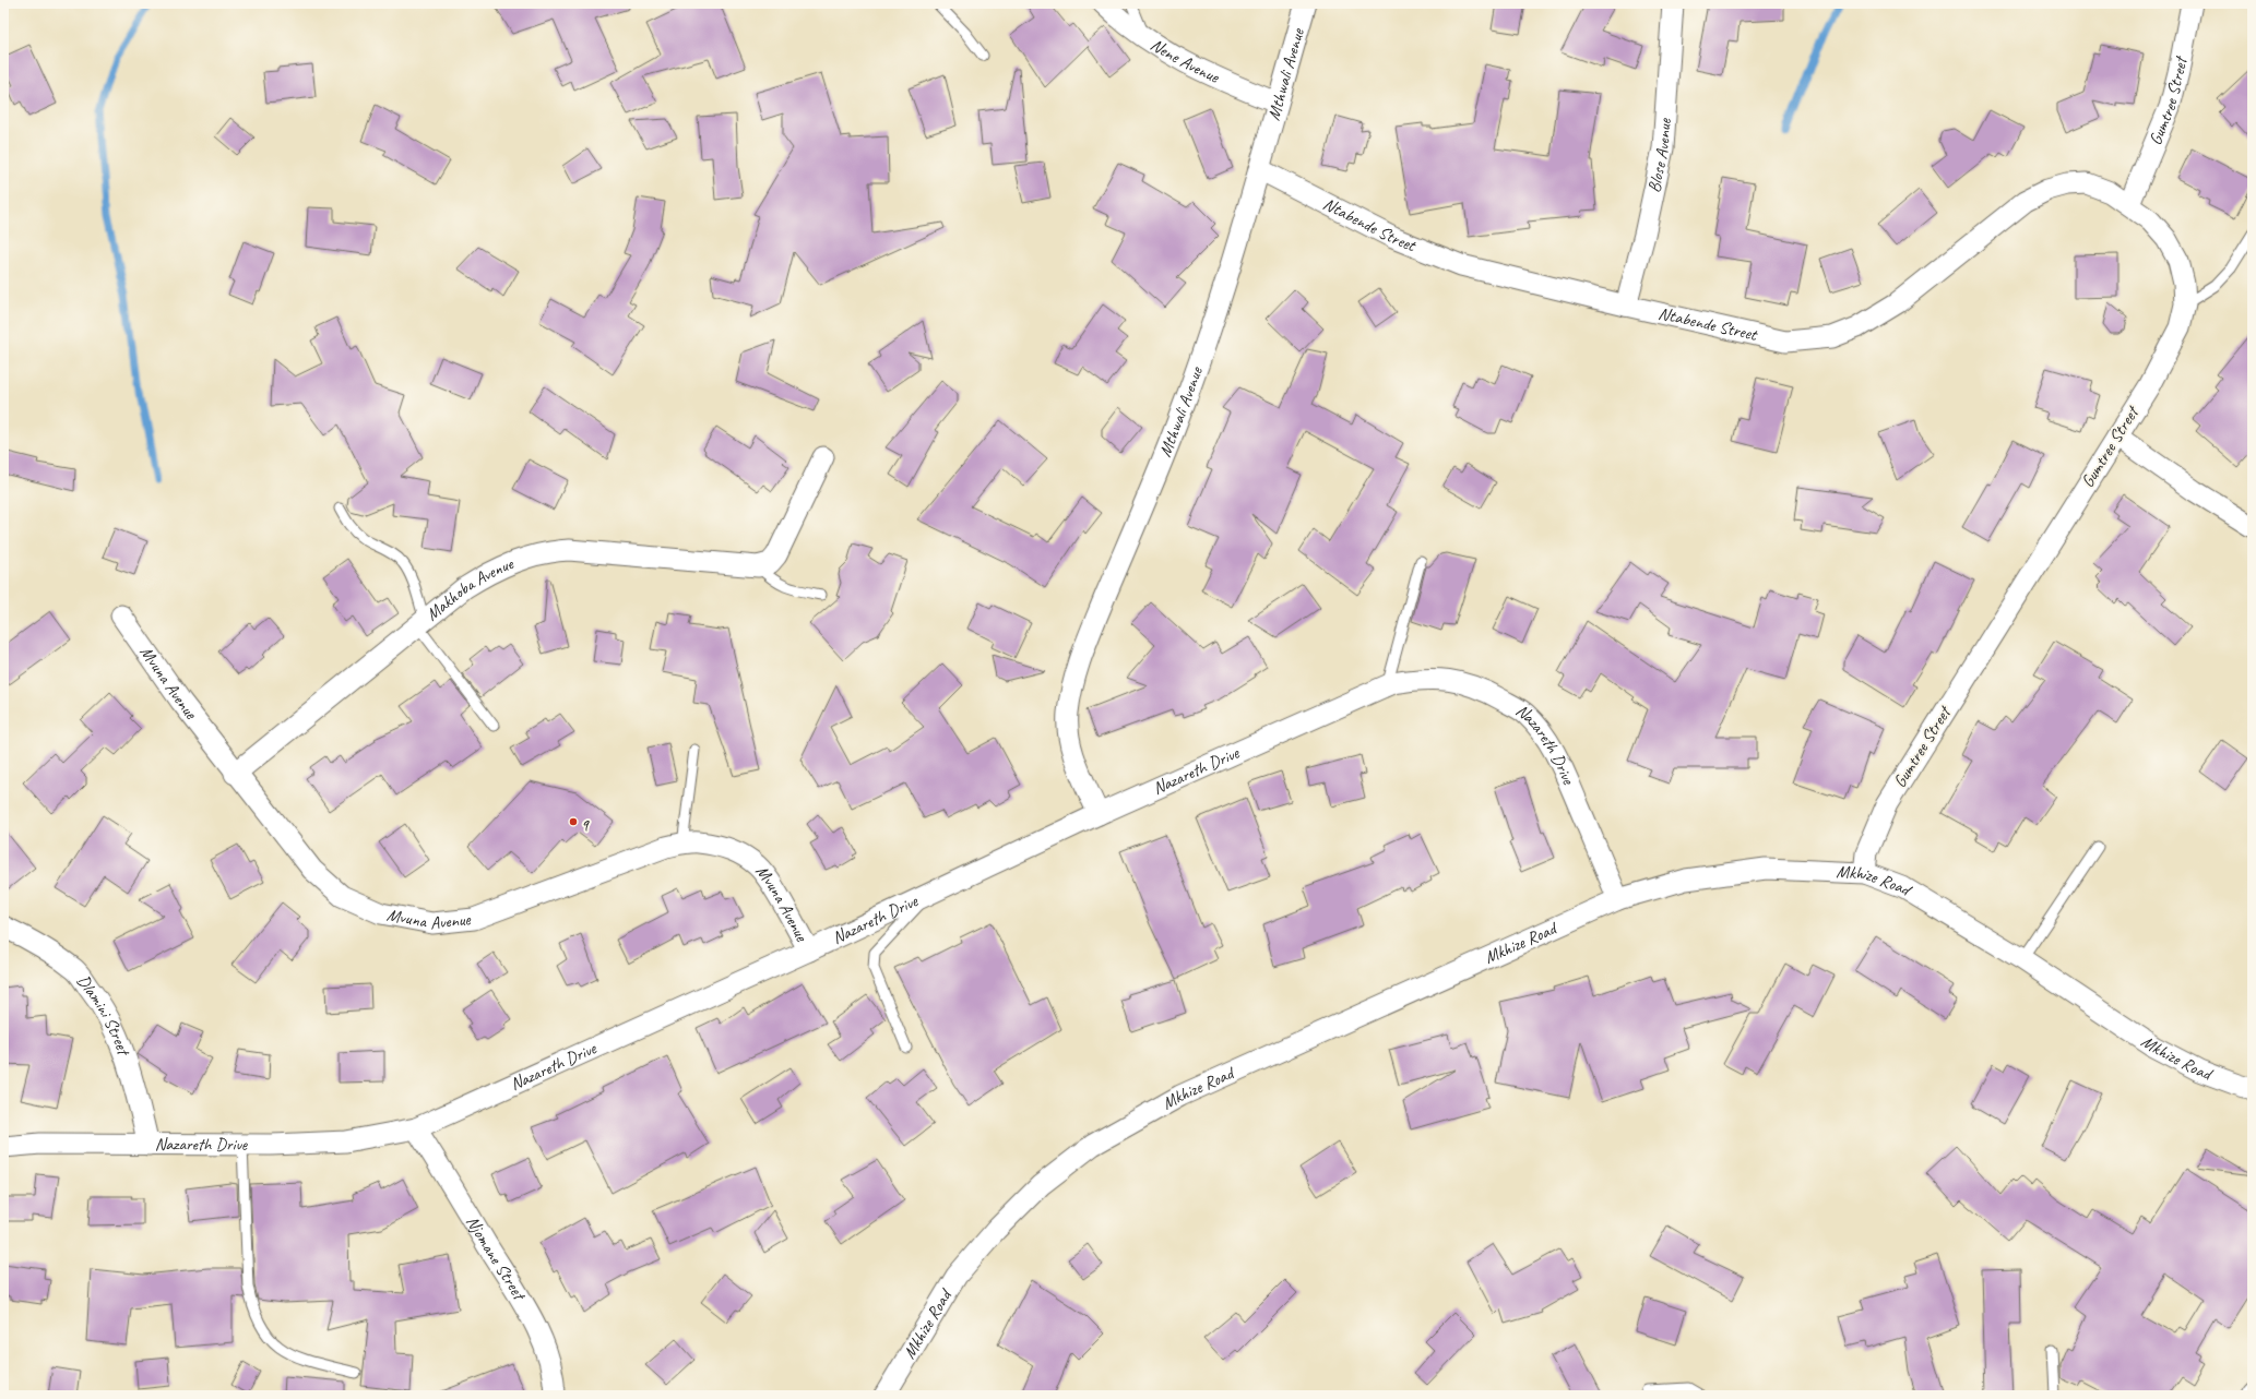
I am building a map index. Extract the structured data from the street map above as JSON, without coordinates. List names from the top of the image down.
{
  "streets": {
    "street": [
      "Nene Avenue",
      "Mthwali Avenue",
      "Gumtree Street",
      "Blose Avenue",
      "Ntabende Street",
      "Makhoba Avenue",
      "Mvuna Avenue",
      "Nazareth Drive",
      "Mkhize Road",
      "Dlamini Street",
      "Njomane Street"
    ]
  },
  "crossings": [
    ["Nene Avenue", "Mthwali Avenue"],
    ["Mthwali Avenue", "Ntabende Street"],
    ["Mthwali Avenue", "Nazareth Drive"],
    ["Gumtree Street", "Ntabende Street"],
    ["Gumtree Street", "Mkhize Road"],
    ["Blose Avenue", "Ntabende Street"],
    ["Makhoba Avenue", "Mvuna Avenue"],
    ["Mvuna Avenue", "Nazareth Drive"],
    ["Nazareth Drive", "Mkhize Road"],
    ["Nazareth Drive", "Dlamini Street"],
    ["Nazareth Drive", "Njomane Street"]
  ],
  "places": ["q"]
}
